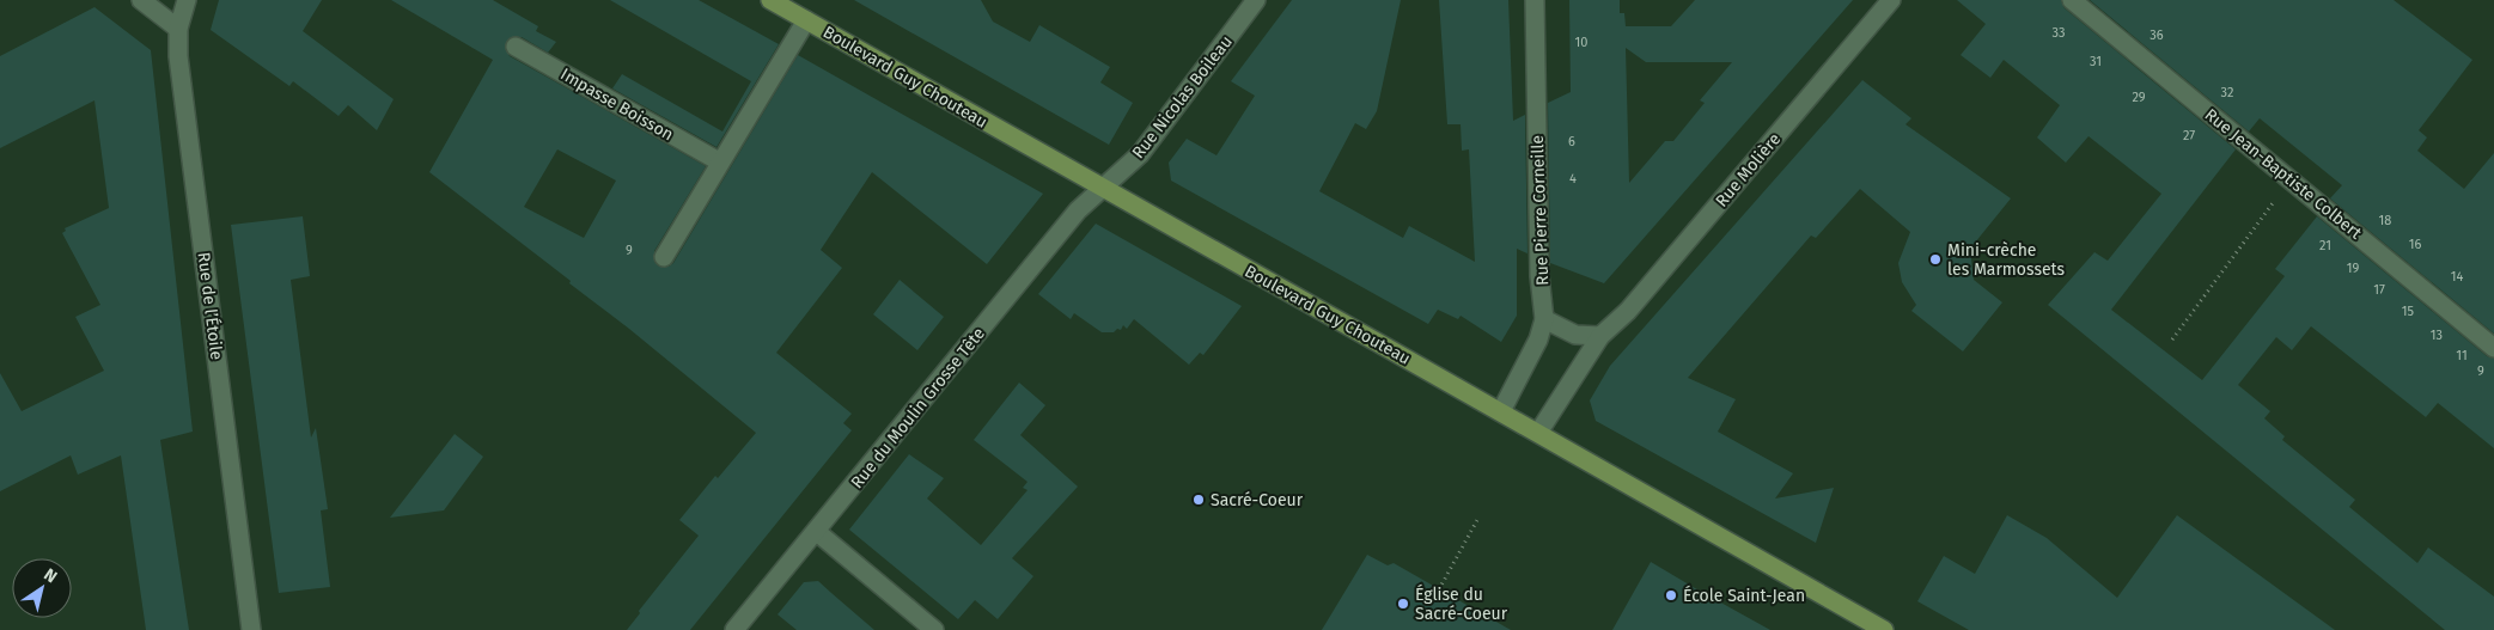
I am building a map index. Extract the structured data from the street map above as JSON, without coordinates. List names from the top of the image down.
{
  "streets": {
    "main road": ["Boulevard Guy Chouteau"],
    "street": [
      "Rue Nicolas Boileau",
      "Impasse Boisson",
      "Rue Molière",
      "Rue Jean-Baptiste Colbert",
      "Rue Pierre Corneille",
      "Rue de l’Étoile",
      "Rue du Moulin Grosse Tête"
    ]
  },
  "crossings": [
    ["Boulevard Guy Chouteau", "Rue Nicolas Boileau"],
    ["Boulevard Guy Chouteau", "Rue Molière"],
    ["Boulevard Guy Chouteau", "Rue Pierre Corneille"],
    ["Boulevard Guy Chouteau", "Rue du Moulin Grosse Tête"],
    ["Rue Nicolas Boileau", "Rue du Moulin Grosse Tête"]
  ],
  "places": [
    "Mini-crèche les Marmossets",
    "Sacré-Coeur",
    "École Saint-Jean",
    "Église du Sacré-Coeur"
  ],
  "house_numbers": [
    "33",
    "36",
    "10",
    "31",
    "32",
    "29",
    "27",
    "6",
    "4",
    "18",
    "16",
    "21",
    "9",
    "19",
    "14",
    "17",
    "15",
    "13",
    "11",
    "9"
  ],
  "north": "top right"
}
